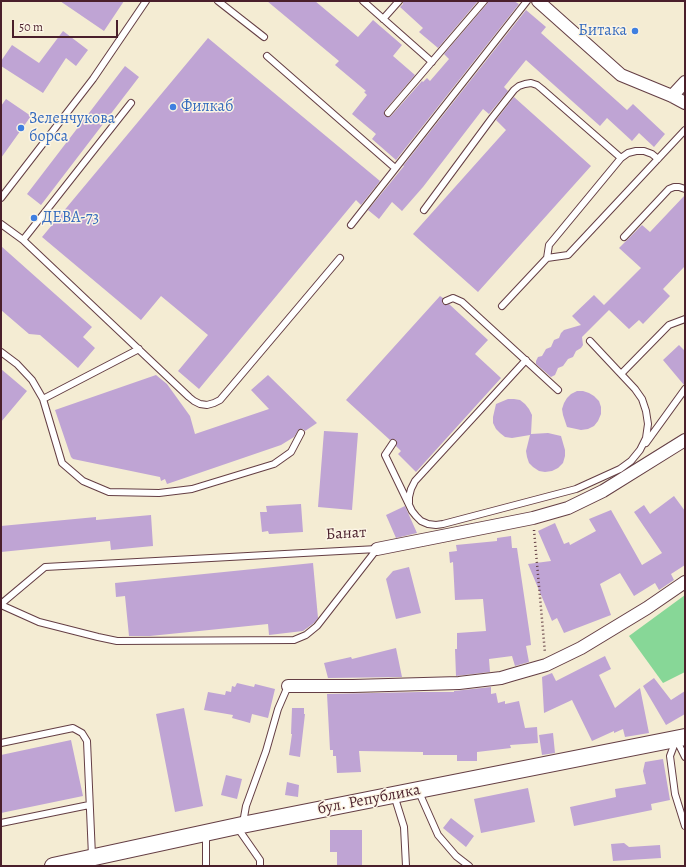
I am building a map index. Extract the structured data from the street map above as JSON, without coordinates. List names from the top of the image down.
{
  "streets": {
    "street": ["Банат", "бул. Република"]
  },
  "places": [
    "Битака",
    "Филкаб",
    "Зеленчукова борса",
    "ДЕВА-73"
  ],
  "scale_bar": "50 m"
}
